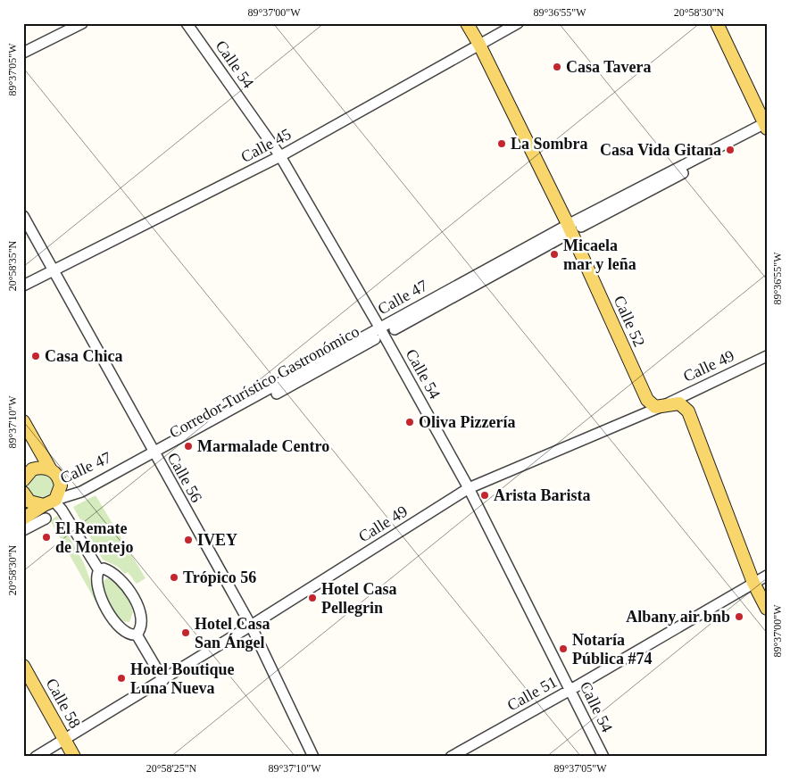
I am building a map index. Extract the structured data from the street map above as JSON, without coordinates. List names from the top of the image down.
{
  "streets": {
    "main road": ["Calle 47", "Calle 52", "Calle 58"],
    "street": [
      "Calle 54",
      "Calle 45",
      "Calle 49",
      "Corredor Turístico Gastronómico",
      "Calle 56",
      "Calle 51"
    ]
  },
  "crossings": [
    ["Calle 54", "Calle 45"],
    ["Calle 54", "Calle 47"],
    ["Calle 54", "Calle 49"],
    ["Calle 54", "Corredor Turístico Gastronómico"],
    ["Calle 54", "Calle 51"],
    ["Calle 45", "Calle 52"],
    ["Calle 45", "Calle 56"],
    ["Calle 47", "Calle 52"],
    ["Calle 47", "Corredor Turístico Gastronómico"],
    ["Calle 47", "Calle 56"],
    ["Calle 52", "Calle 49"],
    ["Calle 52", "Calle 51"],
    ["Calle 49", "Calle 56"],
    ["Calle 49", "Calle 58"]
  ],
  "places": [
    "Casa Tavera",
    "La Sombra",
    "Casa Vida Gitana",
    "Micaela mar y leña",
    "Casa Chica",
    "Oliva Pizzería",
    "Marmalade Centro",
    "Arista Barista",
    "El Remate de Montejo",
    "IVEY",
    "Trópico 56",
    "Hotel Casa Pellegrin",
    "Albany air bnb",
    "Hotel Casa San Ángel",
    "Notaría Pública #74",
    "Hotel Boutique Luna Nueva"
  ],
  "coordinates": [
    "89°37'00\"W",
    "89°36'55\"W",
    "20°58'30\"N",
    "89°37'05\"W",
    "20°58'35\"N",
    "89°37'10\"W",
    "20°58'25\"N"
  ]
}
